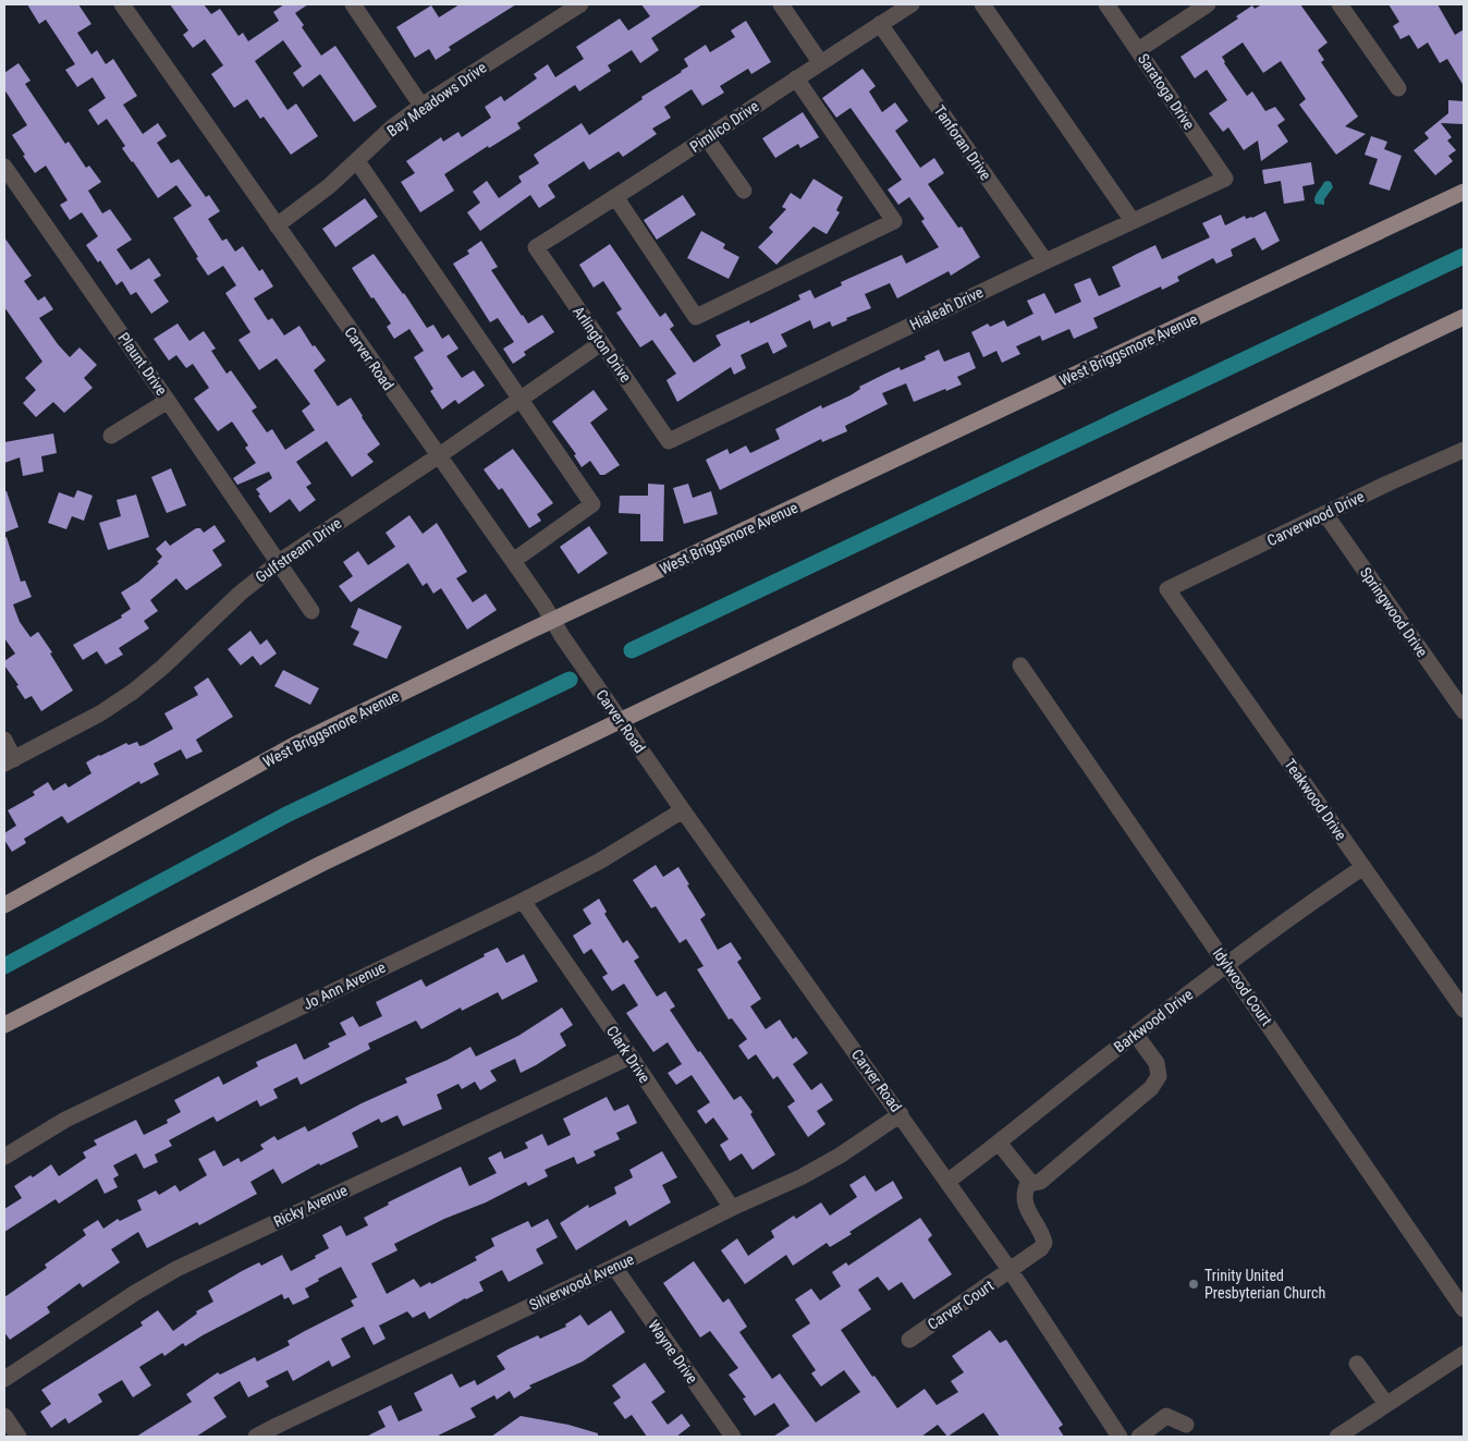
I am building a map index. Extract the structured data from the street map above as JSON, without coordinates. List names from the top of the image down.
{
  "streets": {
    "main road": ["West Briggsmore Avenue"],
    "street": [
      "Saratoga Drive",
      "Bay Meadows Drive",
      "Pimlico Drive",
      "Tanforan Drive",
      "Hialeah Drive",
      "Arlington Drive",
      "Carver Road",
      "Plaunt Drive",
      "Carverwood Drive",
      "Gulfstream Drive",
      "Springwood Drive",
      "Teakwood Drive",
      "Jo Ann Avenue",
      "Idylwood Court",
      "Barkwood Drive",
      "Clark Drive",
      "Ricky Avenue",
      "Silverwood Avenue",
      "Carver Court",
      "Wayne Drive"
    ]
  },
  "crossings": [
    ["Saratoga Drive", "Hialeah Drive"],
    ["Bay Meadows Drive", "Carver Road"],
    ["Pimlico Drive", "Tanforan Drive"],
    ["Pimlico Drive", "Arlington Drive"],
    ["Tanforan Drive", "Hialeah Drive"],
    ["Hialeah Drive", "Arlington Drive"],
    ["Arlington Drive", "Gulfstream Drive"],
    ["West Briggsmore Avenue", "Carver Road"],
    ["Carver Road", "Gulfstream Drive"],
    ["Carver Road", "Jo Ann Avenue"],
    ["Carver Road", "Barkwood Drive"],
    ["Carver Road", "Silverwood Avenue"],
    ["Carver Road", "Carver Court"],
    ["Plaunt Drive", "Gulfstream Drive"],
    ["Carverwood Drive", "Springwood Drive"],
    ["Carverwood Drive", "Teakwood Drive"],
    ["Teakwood Drive", "Barkwood Drive"],
    ["Jo Ann Avenue", "Clark Drive"],
    ["Idylwood Court", "Barkwood Drive"],
    ["Clark Drive", "Ricky Avenue"],
    ["Clark Drive", "Silverwood Avenue"],
    ["Silverwood Avenue", "Wayne Drive"]
  ],
  "places": ["Trinity United Presbyterian Church"]
}
